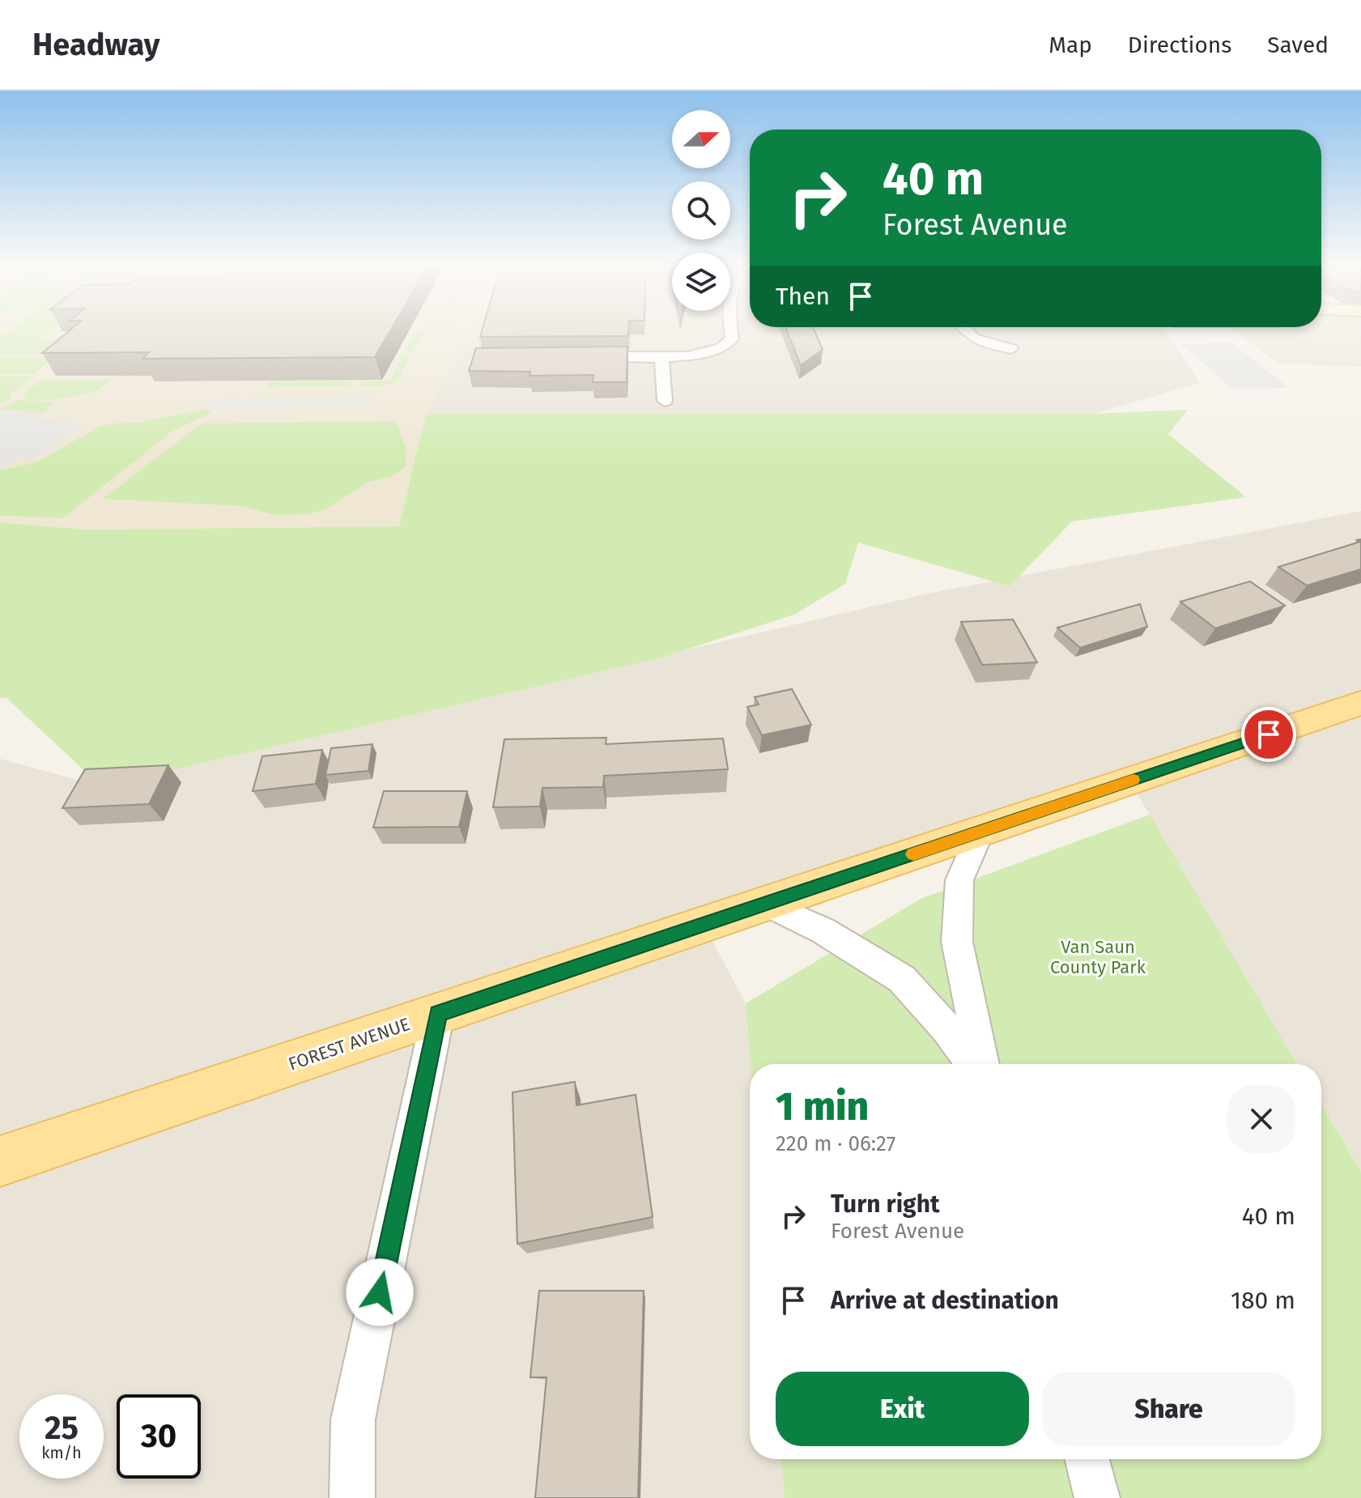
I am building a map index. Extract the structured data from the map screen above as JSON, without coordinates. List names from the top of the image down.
{
  "streets": {
    "main road": ["FOREST AVENUE"]
  },
  "parks": ["Van Saun County Park"],
  "north": "right",
  "page": {
    "header": "Headway",
    "nav": ["Map", "Directions", "Saved"],
    "turn": ["40 m", "Forest Avenue"],
    "then": "Then",
    "heading": ["1 min", "220 m · 06:27"],
    "list": [
      {
        "name": "Turn right",
        "note": "Forest Avenue",
        "value": "40 m"
      },
      {
        "name": "Arrive at destination",
        "value": "180 m"
      }
    ],
    "buttons": ["Exit", "Share"],
    "speed": "25 km/h",
    "limit": "30"
  }
}
